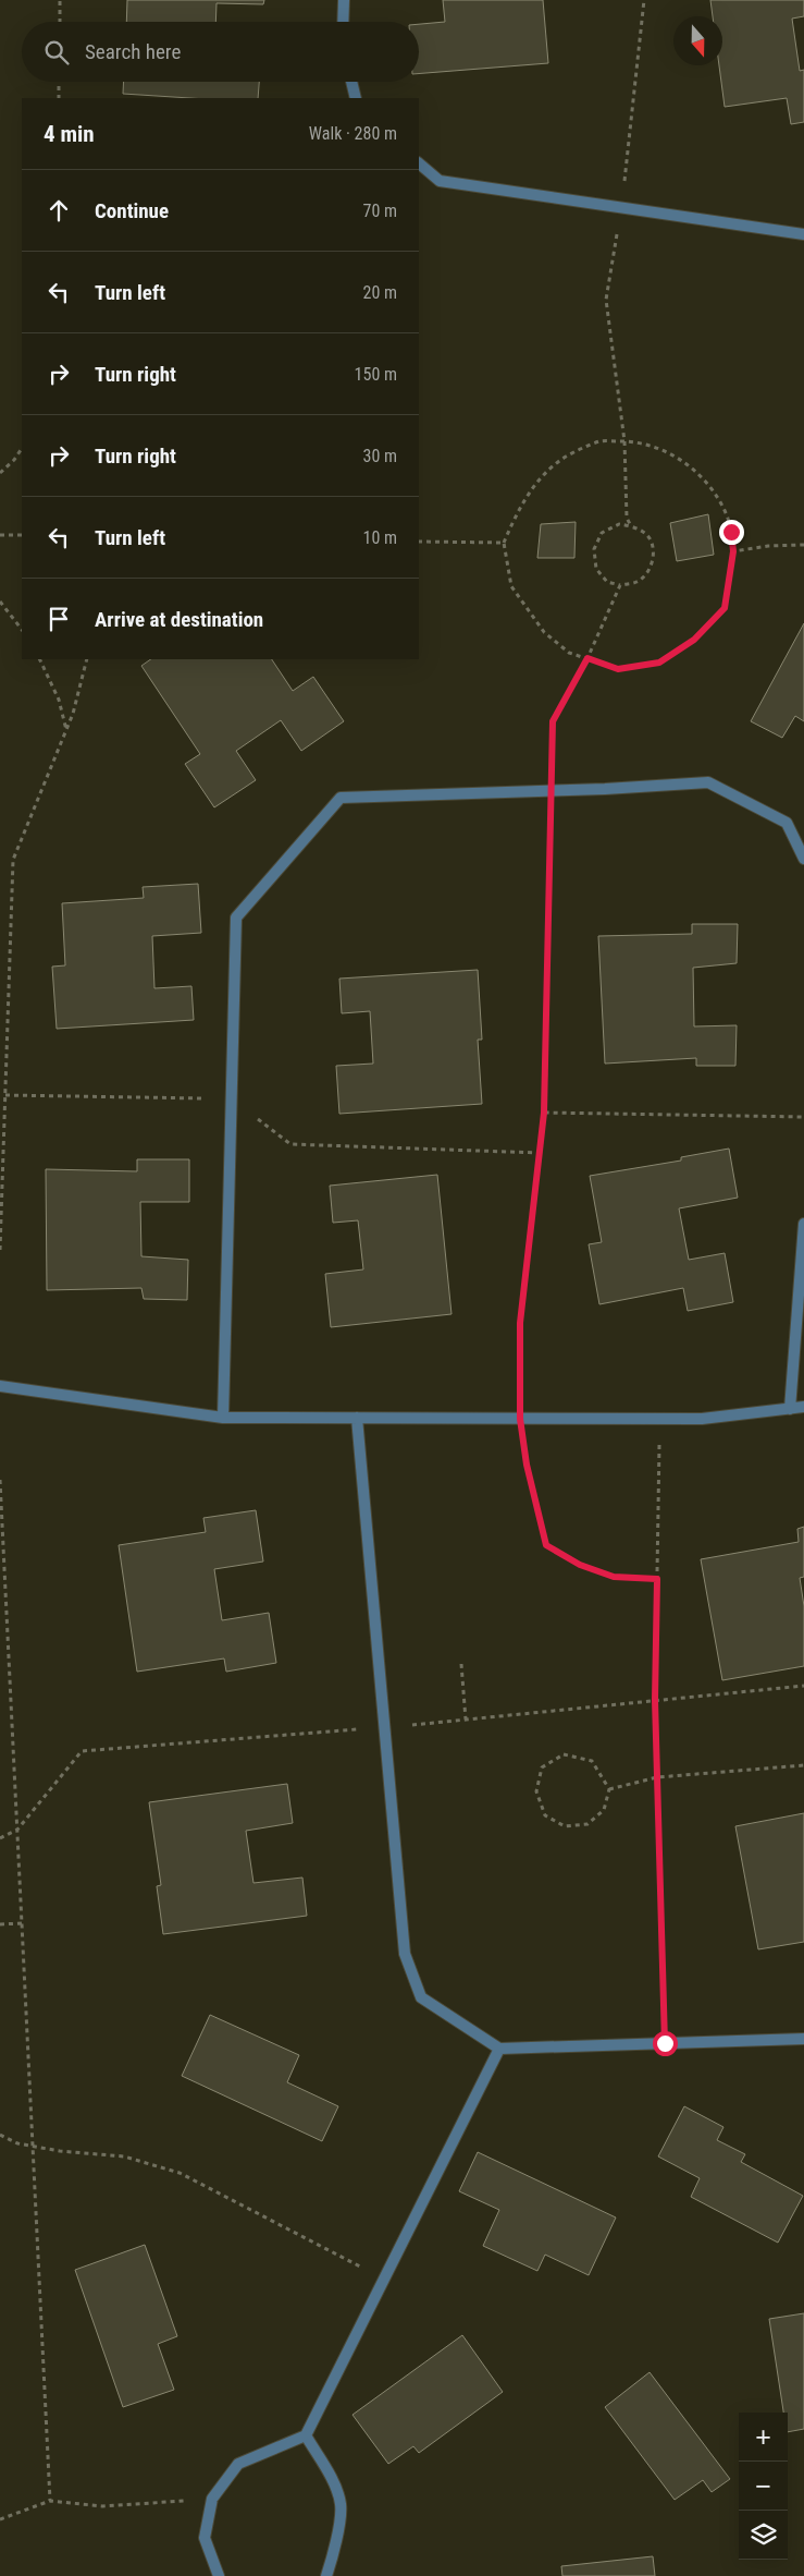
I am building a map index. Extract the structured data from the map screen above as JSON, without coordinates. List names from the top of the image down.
{
  "north": "bottom",
  "page": {
    "search": "Search here",
    "heading": ["4 min", "Walk · 280 m"],
    "list": [
      ["Continue", "70 m"],
      ["Turn left", "20 m"],
      ["Turn right", "150 m"],
      ["Turn right", "30 m"],
      ["Turn left", "10 m"],
      "Arrive at destination"
    ],
    "map_buttons": ["+", "−"]
  }
}
